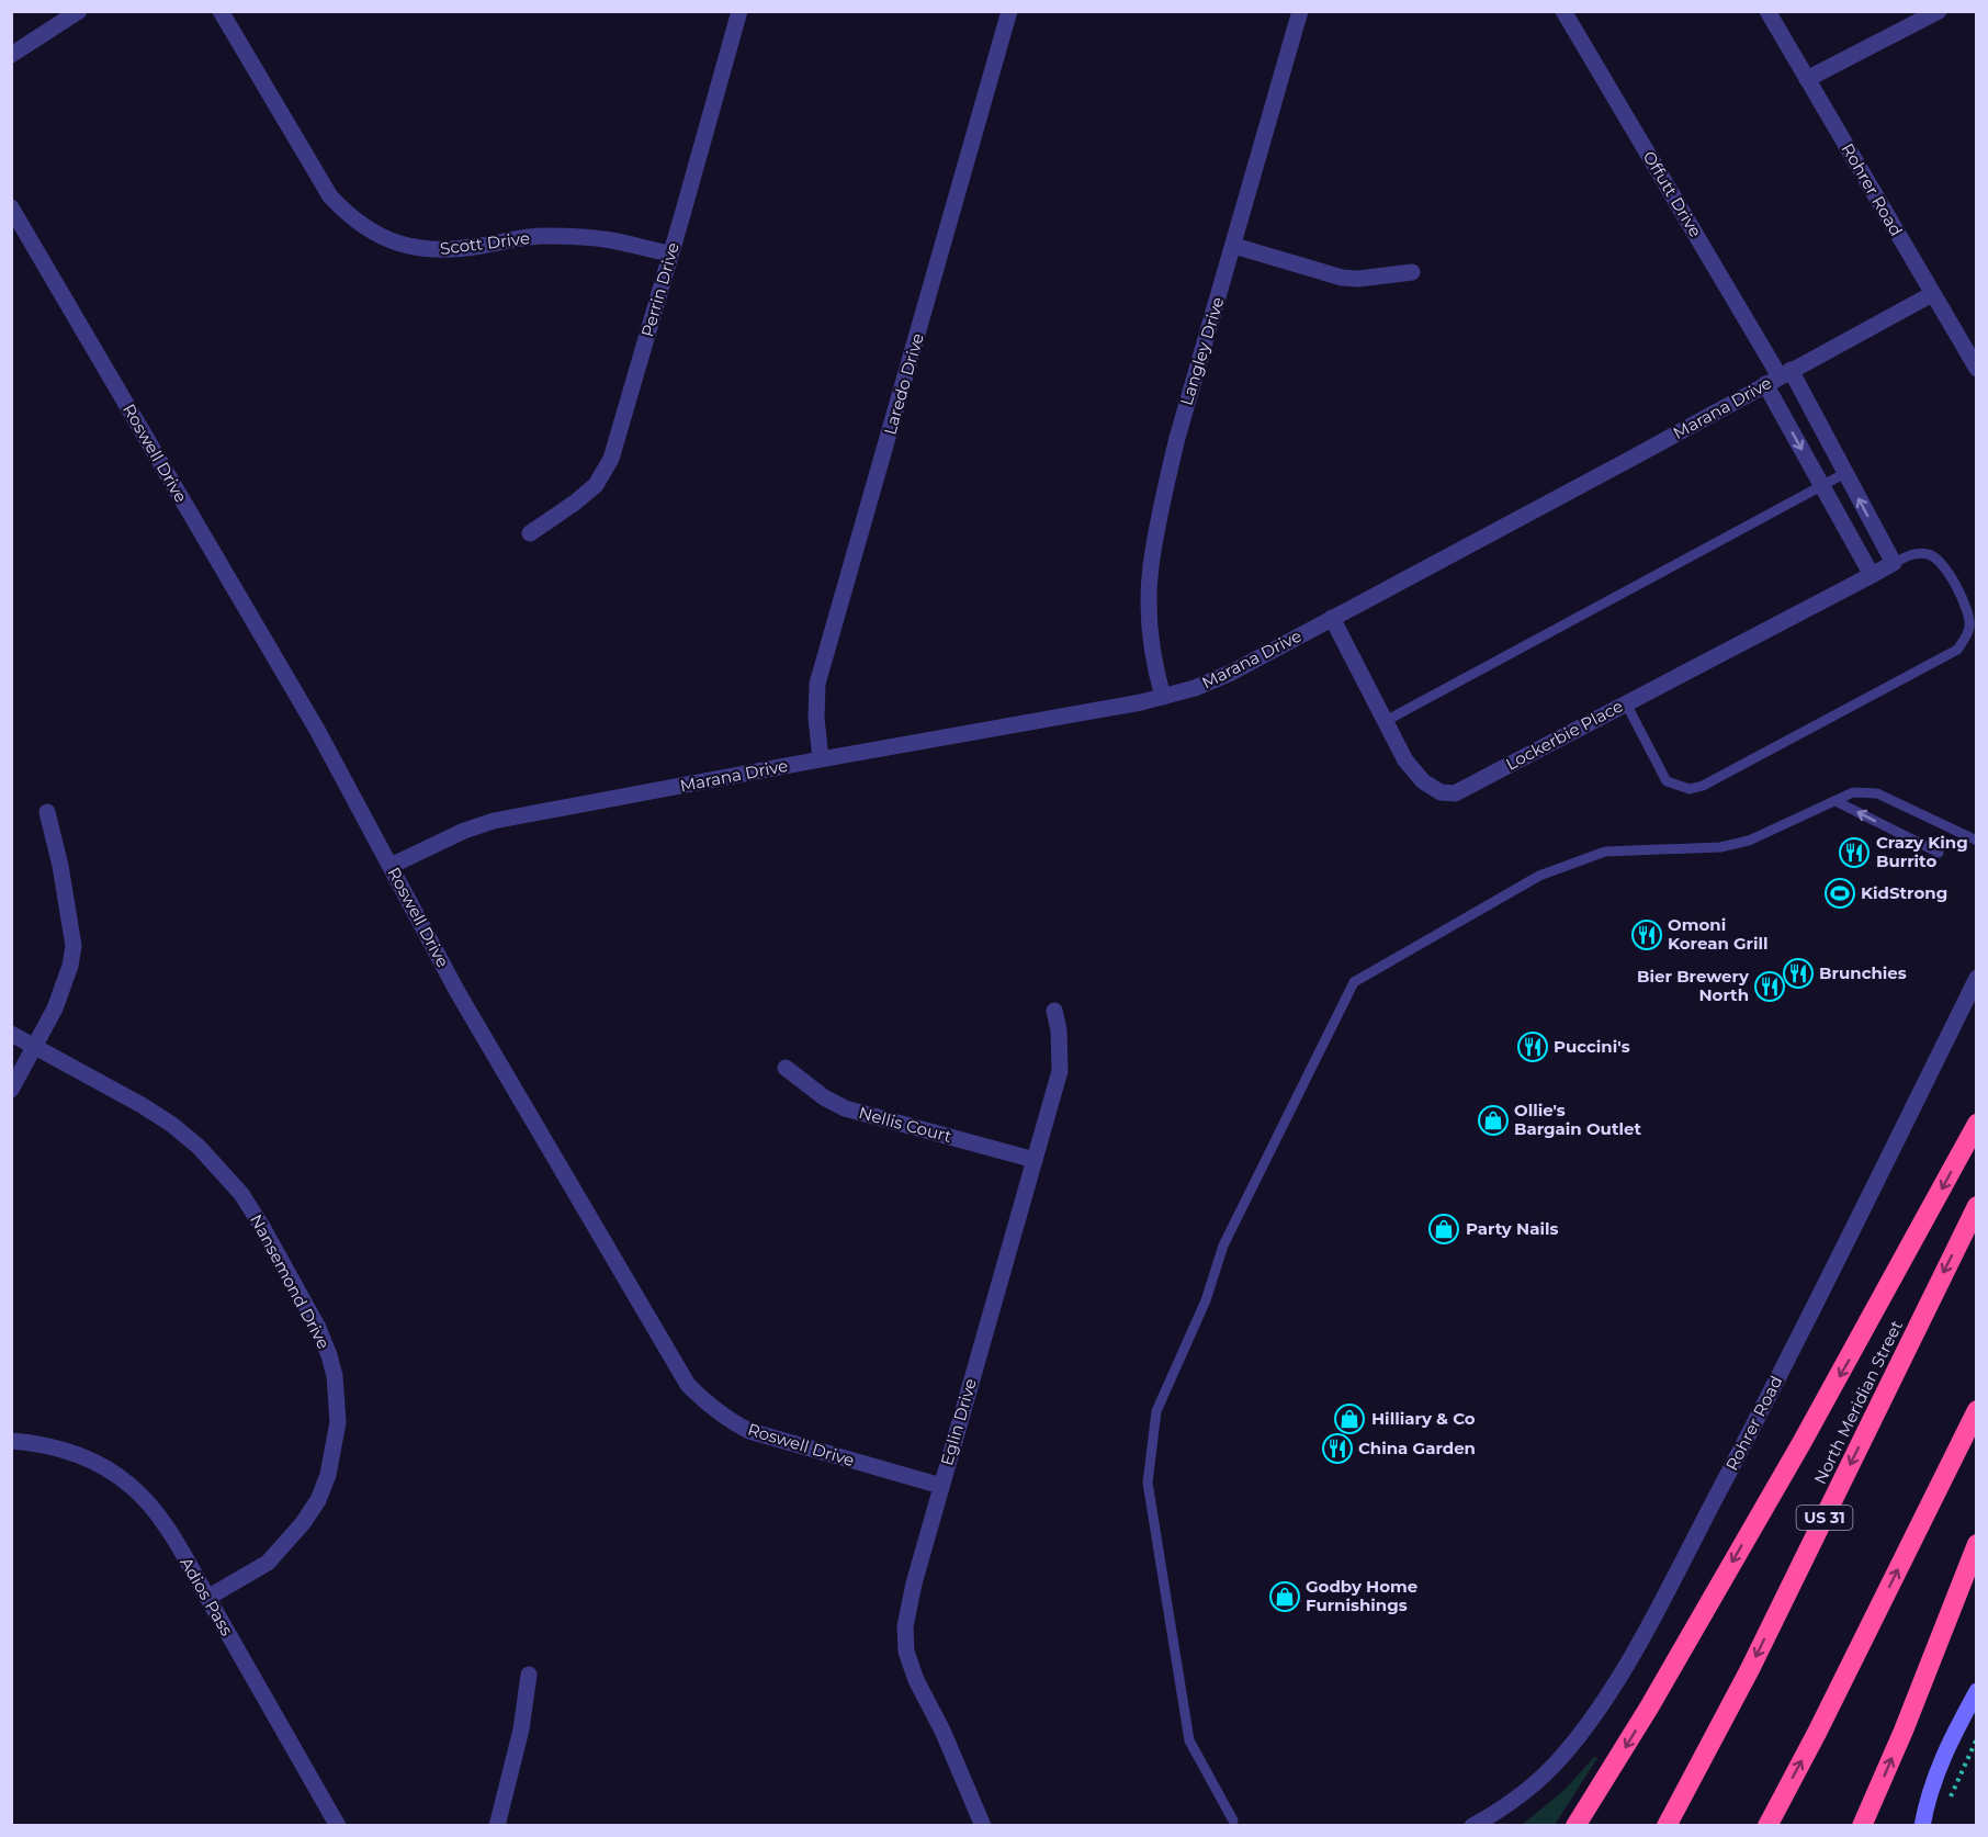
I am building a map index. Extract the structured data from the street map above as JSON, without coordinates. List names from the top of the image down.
{
  "streets": {
    "highway": ["North Meridian Street", "US 31"],
    "street": [
      "Rohrer Road",
      "Offutt Drive",
      "Scott Drive",
      "Perrin Drive",
      "Langley Drive",
      "Laredo Drive",
      "Marana Drive",
      "Roswell Drive",
      "Lockerbie Place",
      "Nellis Court",
      "Nansemond Drive",
      "Eglin Drive",
      "Adios Pass"
    ]
  },
  "crossings": [
    ["Rohrer Road", "Marana Drive"],
    ["Offutt Drive", "Marana Drive"],
    ["Scott Drive", "Perrin Drive"],
    ["Langley Drive", "Marana Drive"],
    ["Laredo Drive", "Marana Drive"],
    ["Marana Drive", "Roswell Drive"],
    ["Marana Drive", "Lockerbie Place"],
    ["Roswell Drive", "Eglin Drive"],
    ["Nellis Court", "Eglin Drive"],
    ["Nansemond Drive", "Adios Pass"]
  ],
  "places": {
    "restaurant": [
      "Crazy King Burrito",
      "Omoni Korean Grill",
      "Brunchies",
      "Bier Brewery North",
      "Puccini's",
      "China Garden"
    ],
    "sports": ["KidStrong"],
    "shop": [
      "Ollie's Bargain Outlet",
      "Party Nails",
      "Hilliary & Co",
      "Godby Home Furnishings"
    ]
  }
}
